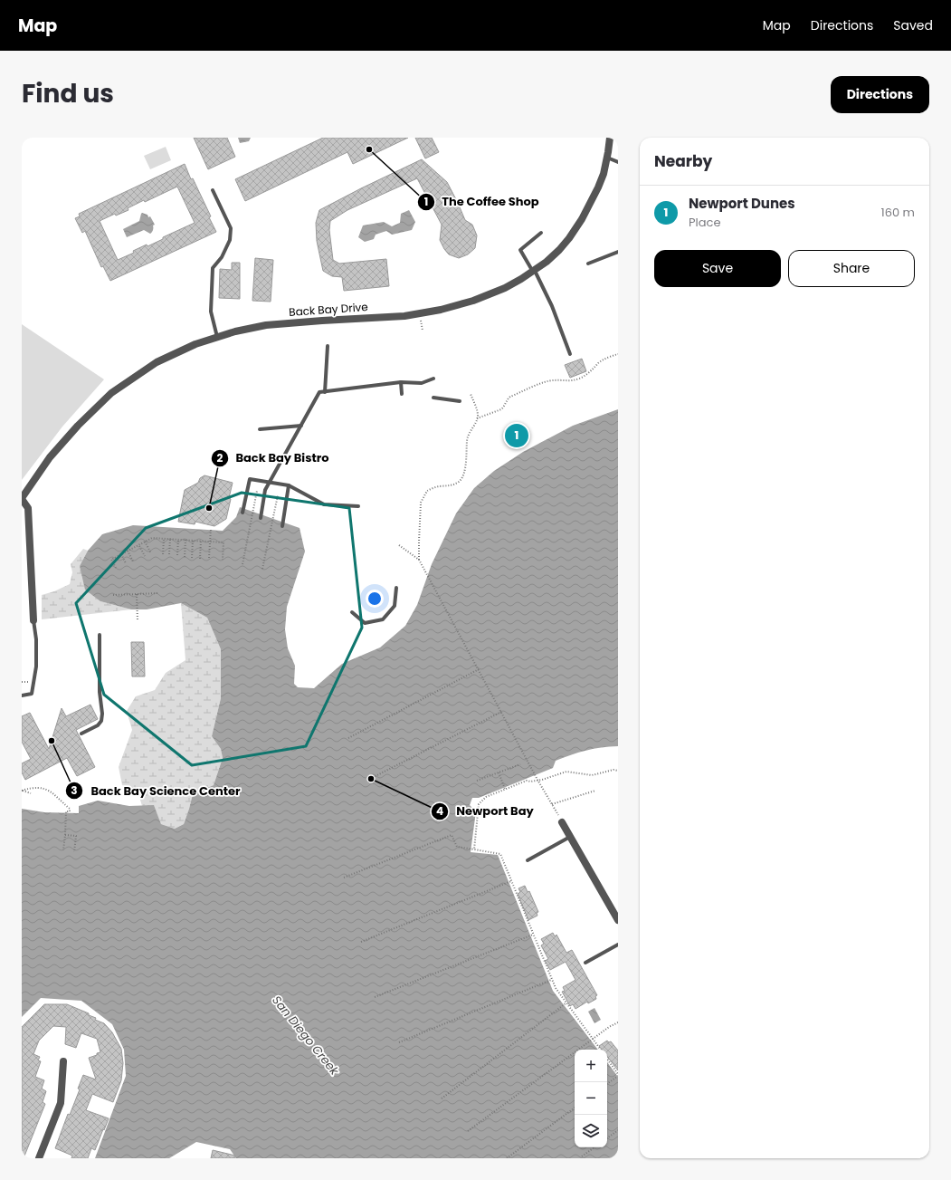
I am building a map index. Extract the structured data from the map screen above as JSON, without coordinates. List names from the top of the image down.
{
  "streets": {
    "street": ["Back Bay Drive"]
  },
  "water": ["San Diego Creek"],
  "places": [
    "The Coffee Shop",
    "Back Bay Bistro",
    "Back Bay Science Center",
    "Newport Bay"
  ],
  "page": {
    "header": "Map",
    "nav": ["Map", "Directions", "Saved"],
    "title": "Find us",
    "buttons": [
      "Directions",
      ["Save", "Share"]
    ],
    "heading": "Nearby",
    "list": [
      {
        "mark": "1",
        "name": "Newport Dunes",
        "note": "Place",
        "value": "160 m"
      }
    ],
    "pins": "1",
    "map_buttons": ["+", "−"]
  }
}
